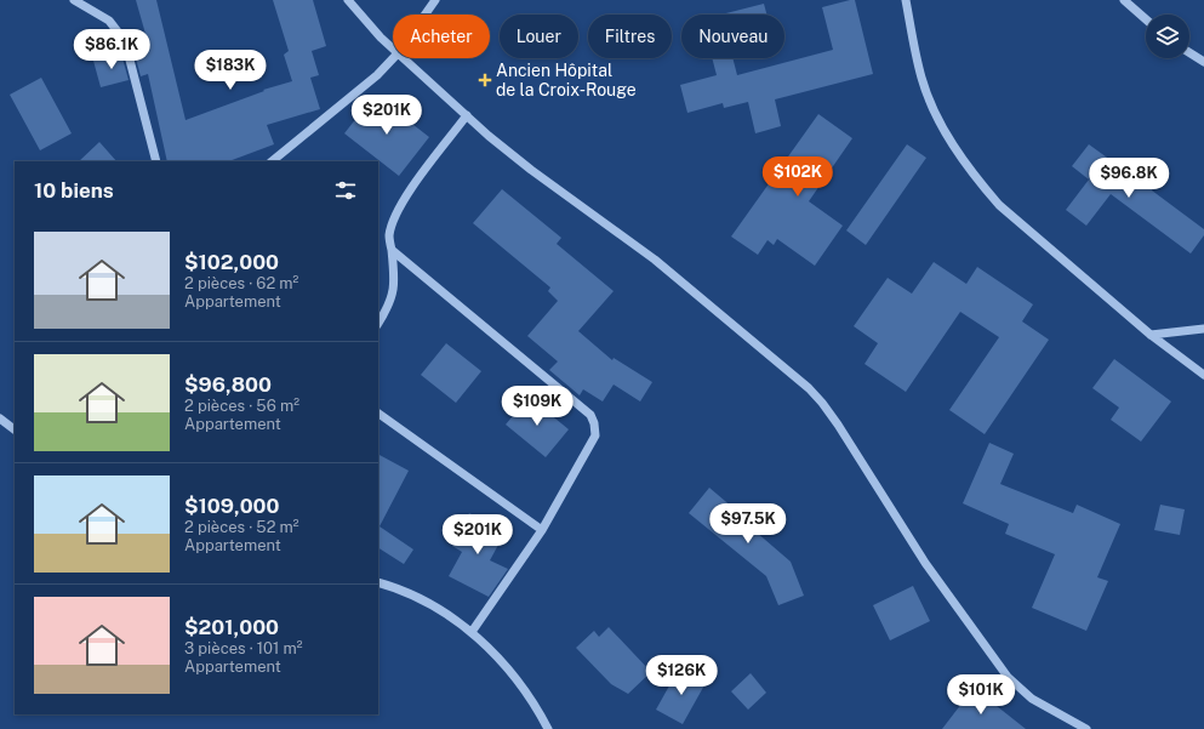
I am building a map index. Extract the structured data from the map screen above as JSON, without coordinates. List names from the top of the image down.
{
  "places": {
    "health": ["Ancien Hôpital de la Croix-Rouge"]
  },
  "page": {
    "chip": [
      "Acheter",
      "Louer",
      "Filtres",
      "Nouveau"
    ],
    "price": [
      "$86.1K",
      "$183K",
      "$201K",
      "$102K",
      "$96.8K",
      "$109K",
      "$97.5K",
      "$201K",
      "$126K",
      "$101K"
    ],
    "heading": "10 biens",
    "list": [
      {
        "name": "$102,000",
        "note": "2 pièces · 62 m² · Appartement"
      },
      {
        "name": "$96,800",
        "note": "2 pièces · 56 m² · Appartement"
      },
      {
        "name": "$109,000",
        "note": "2 pièces · 52 m² · Appartement"
      },
      {
        "name": "$201,000",
        "note": "3 pièces · 101 m² · Appartement"
      }
    ]
  }
}
